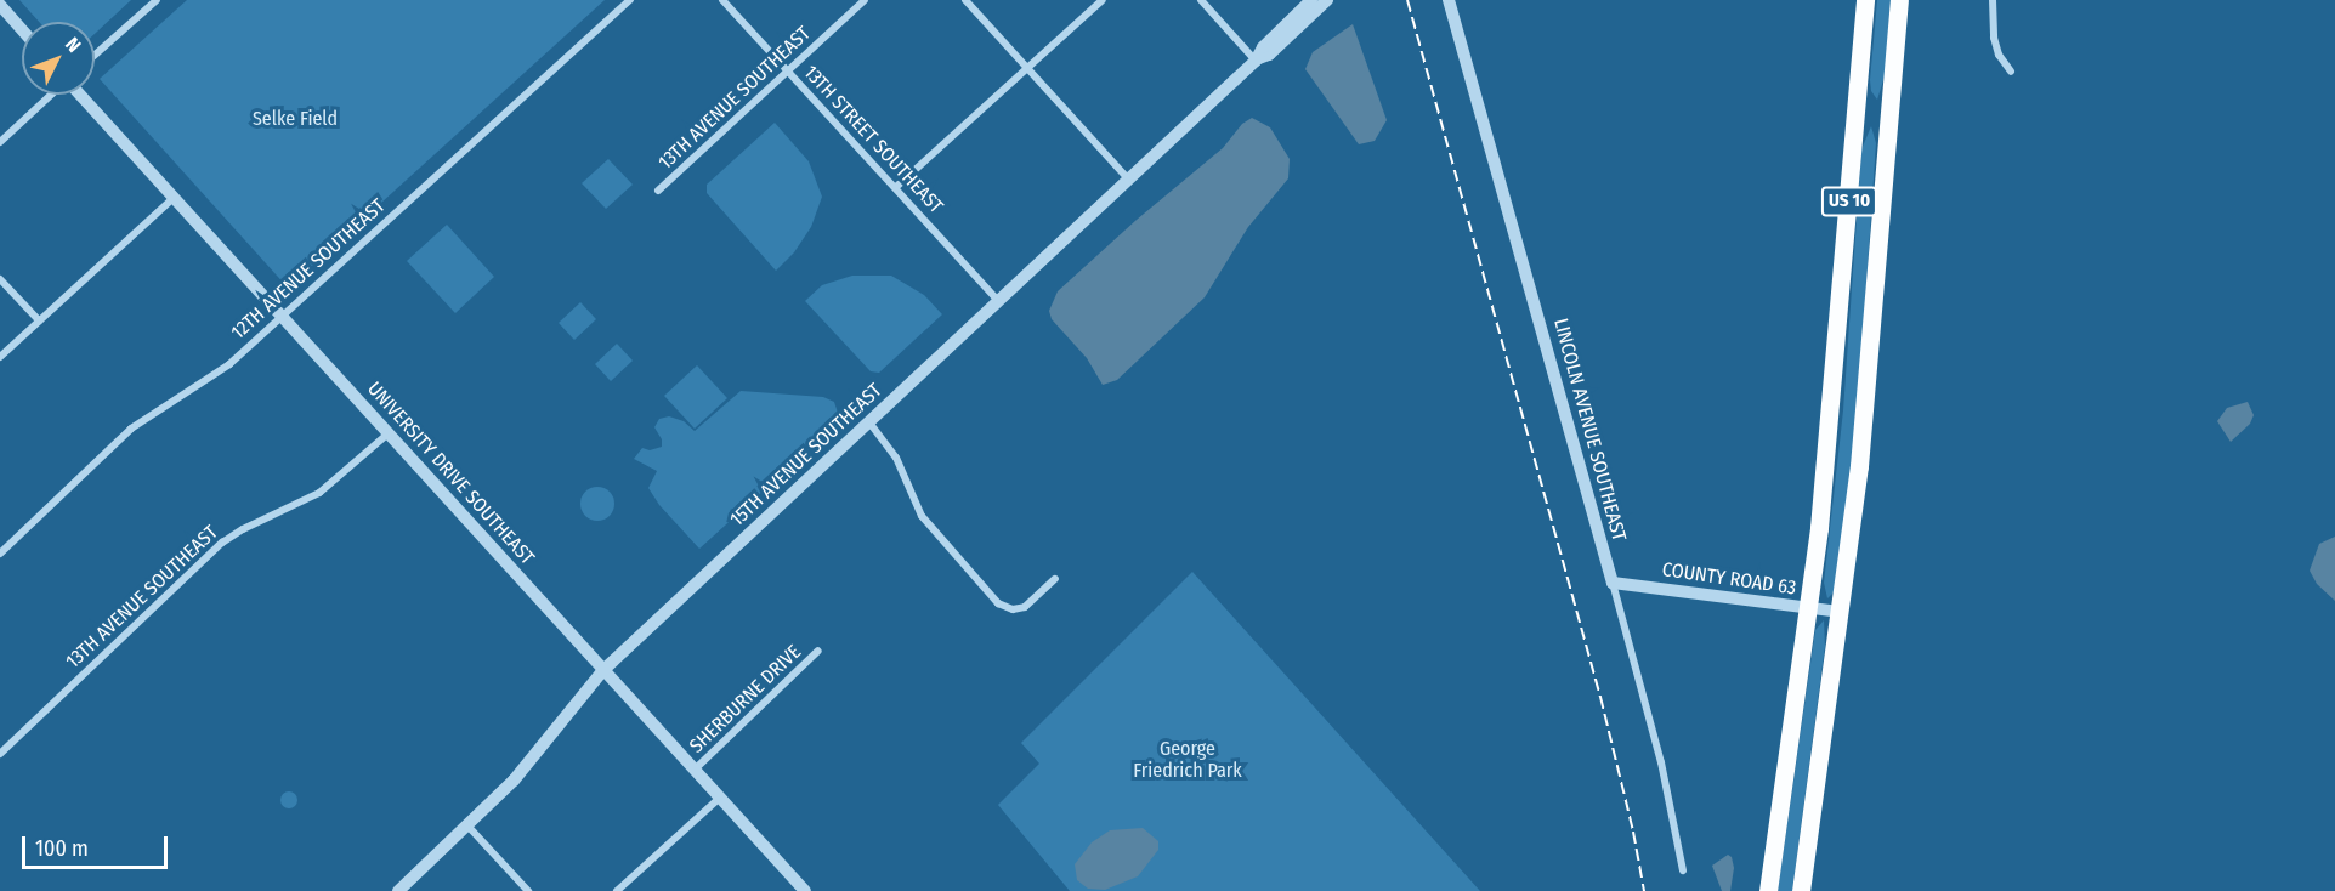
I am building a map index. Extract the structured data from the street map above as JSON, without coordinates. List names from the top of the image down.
{
  "streets": {
    "highway": ["US 10"],
    "street": [
      "13TH AVENUE SOUTHEAST",
      "13TH STREET SOUTHEAST",
      "12TH AVENUE SOUTHEAST",
      "LINCOLN AVENUE SOUTHEAST",
      "15TH AVENUE SOUTHEAST",
      "UNIVERSITY DRIVE SOUTHEAST",
      "COUNTY ROAD 63",
      "SHERBURNE DRIVE"
    ]
  },
  "crossings": [
    ["13TH AVENUE SOUTHEAST", "13TH STREET SOUTHEAST"],
    ["13TH AVENUE SOUTHEAST", "UNIVERSITY DRIVE SOUTHEAST"],
    ["13TH STREET SOUTHEAST", "15TH AVENUE SOUTHEAST"],
    ["US 10", "COUNTY ROAD 63"],
    ["12TH AVENUE SOUTHEAST", "UNIVERSITY DRIVE SOUTHEAST"],
    ["LINCOLN AVENUE SOUTHEAST", "COUNTY ROAD 63"],
    ["15TH AVENUE SOUTHEAST", "UNIVERSITY DRIVE SOUTHEAST"],
    ["UNIVERSITY DRIVE SOUTHEAST", "SHERBURNE DRIVE"]
  ],
  "parks": ["Selke Field", "George Friedrich Park"],
  "scale_bar": "100 m",
  "north": "top right"
}
